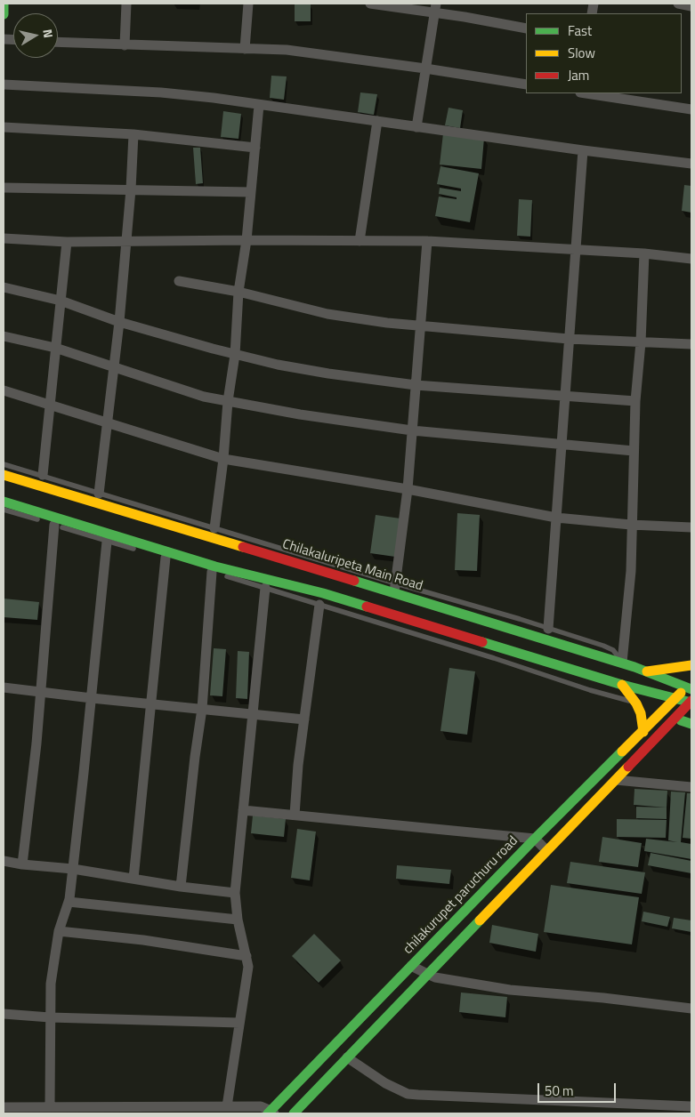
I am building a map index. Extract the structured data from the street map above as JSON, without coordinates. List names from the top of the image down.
{
  "streets": {
    "main road": ["Chilakaluripeta Main Road", "chilakurupet paruchuru road"]
  },
  "crossings": [
    ["Chilakaluripeta Main Road", "chilakurupet paruchuru road"]
  ],
  "legend": ["Fast", "Slow", "Jam"],
  "scale_bar": "50 m",
  "north": "right"
}
